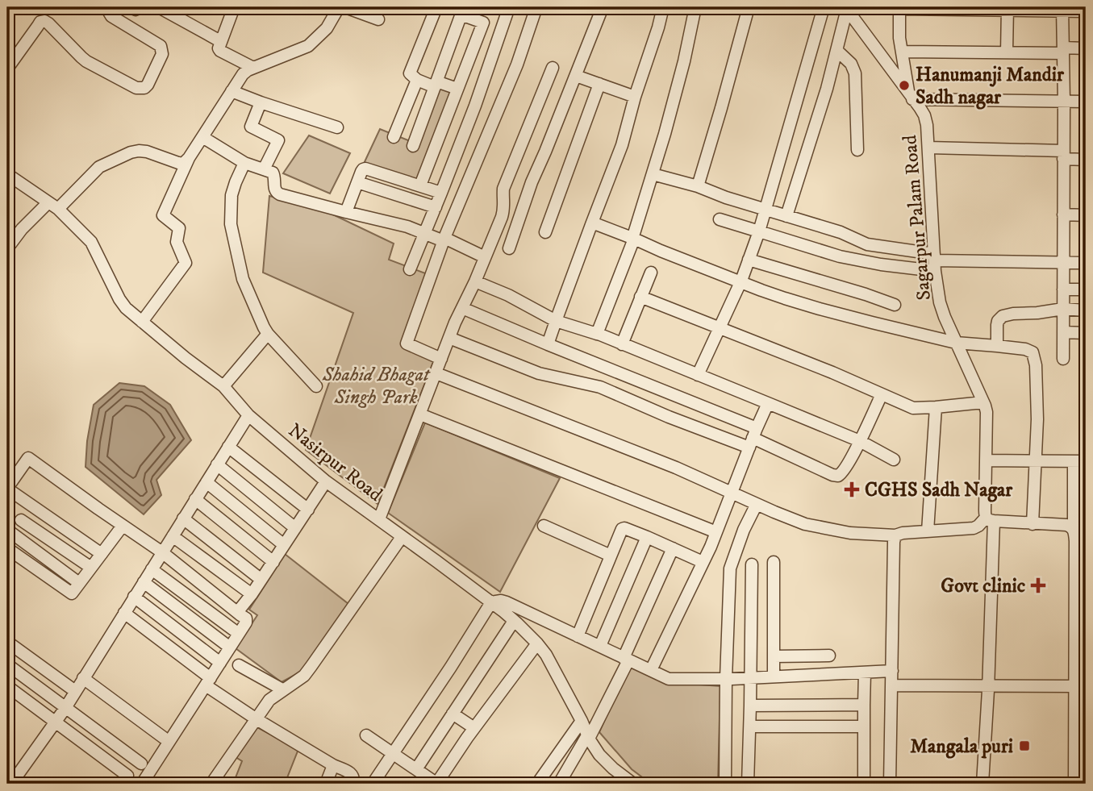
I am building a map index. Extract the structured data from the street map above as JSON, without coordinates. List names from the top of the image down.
{
  "streets": {
    "street": ["Sagarpur Palam Road", "Nasirpur Road"]
  },
  "parks": ["Shahid Bhagat Singh Park"],
  "places": {
    "other": ["Hanumanji Mandir Sadh nagar"],
    "health": ["CGHS Sadh Nagar", "Govt clinic"],
    "transit": ["Mangala puri"]
  }
}
